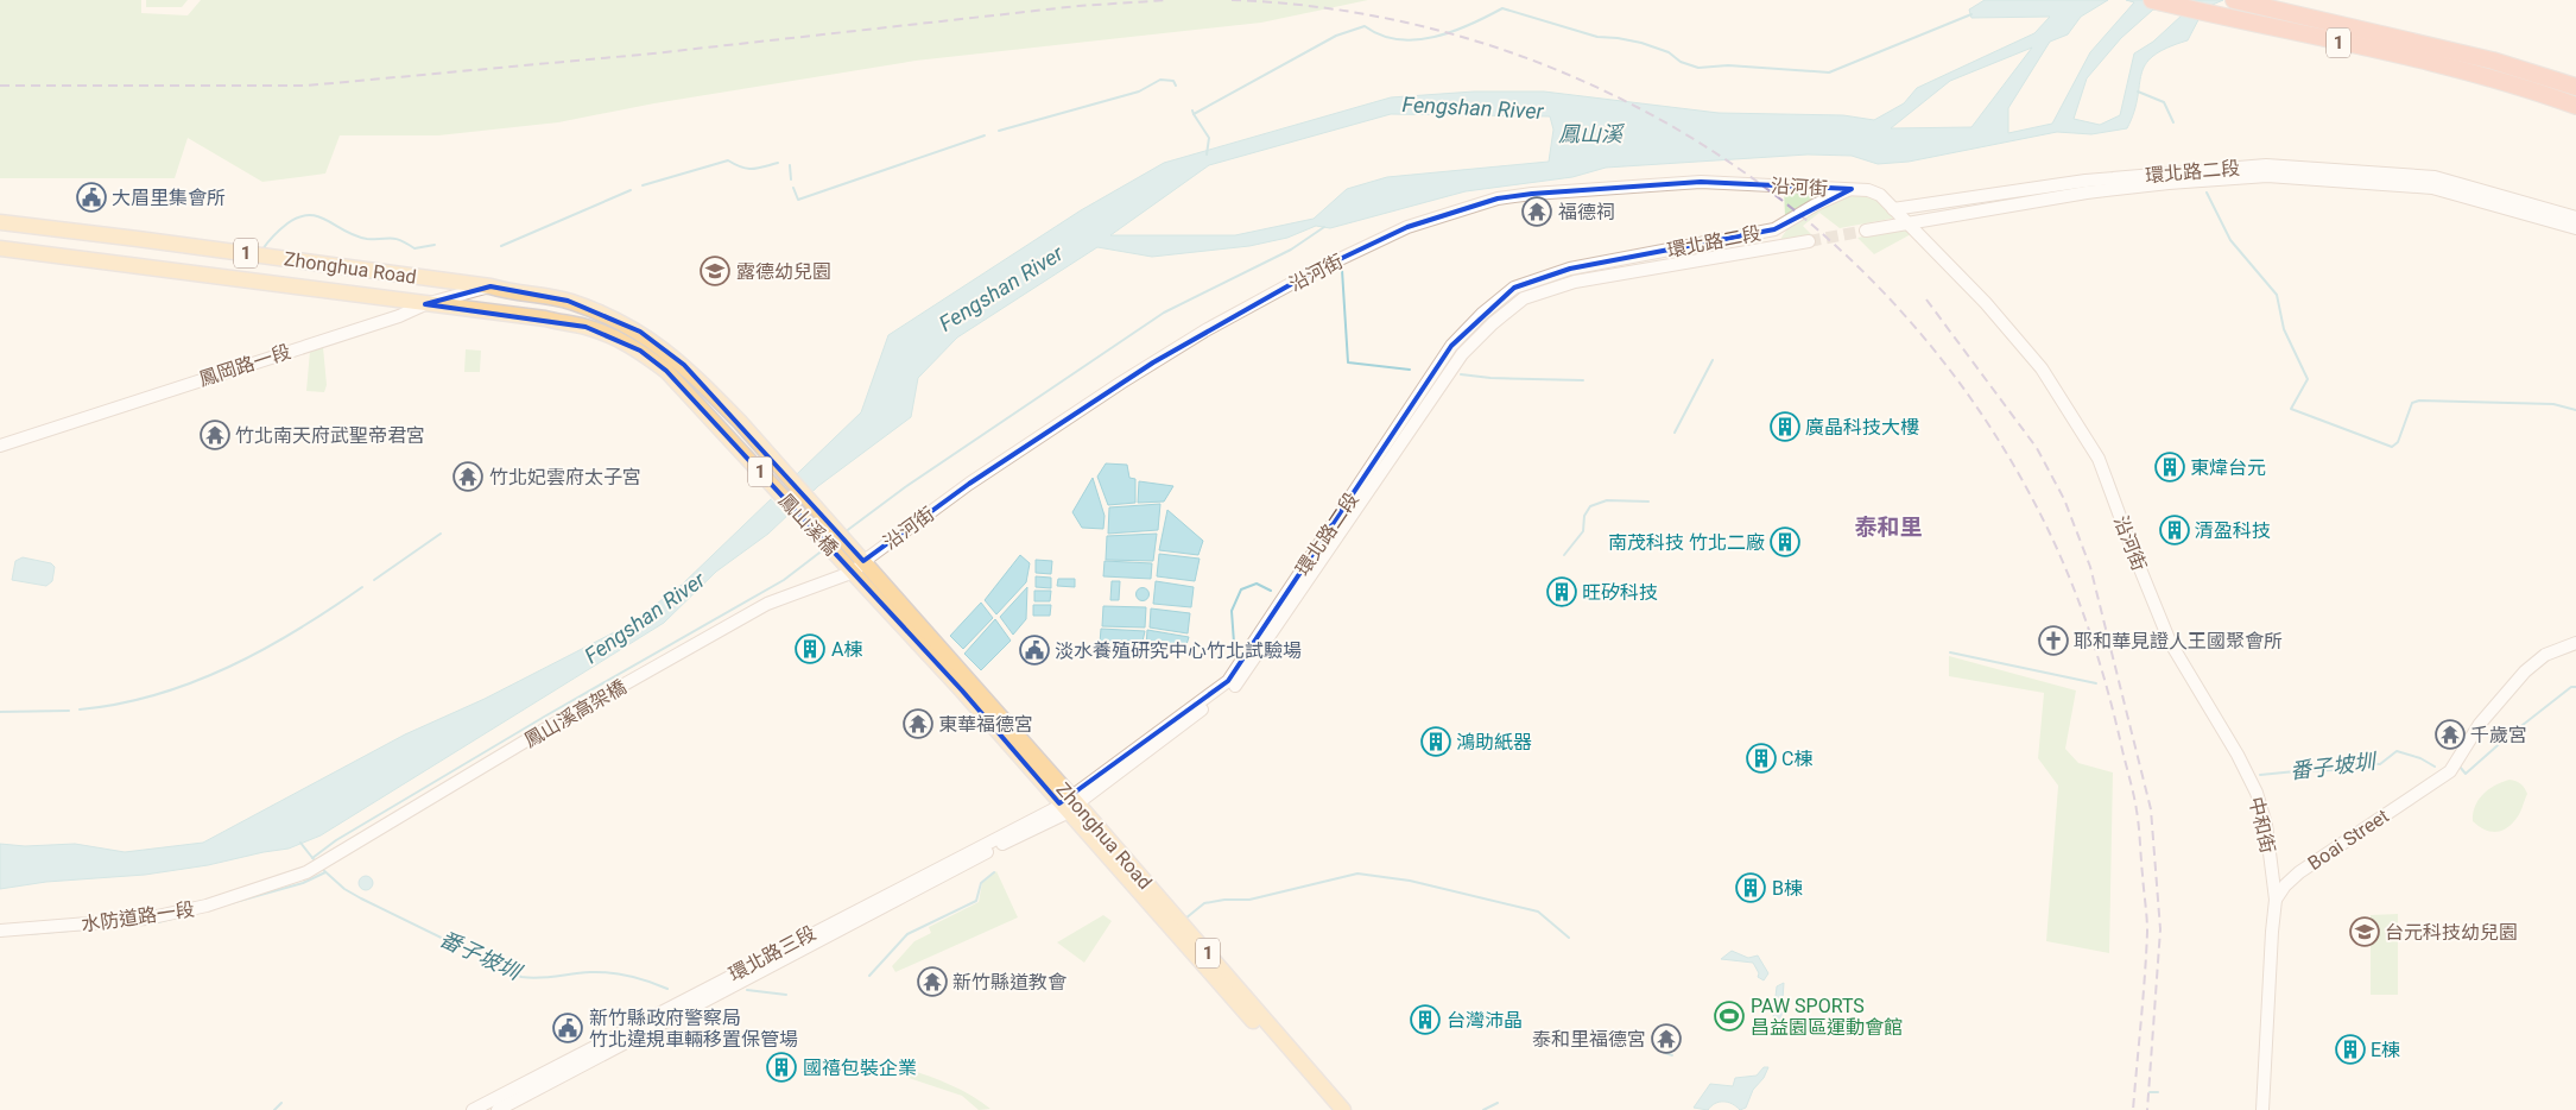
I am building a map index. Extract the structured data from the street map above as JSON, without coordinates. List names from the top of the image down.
{
  "streets": {
    "highway": ["1"],
    "main road": ["Zhonghua Road", "鳳山溪橋"],
    "street": [
      "環北路二段",
      "沿河街",
      "鳳岡路一段",
      "鳳山溪高架橋",
      "中和街",
      "Boai Street",
      "水防道路一段",
      "環北路三段"
    ]
  },
  "crossings": [
    ["環北路二段", "沿河街"],
    ["環北路二段", "Zhonghua Road"],
    ["環北路二段", "環北路三段"],
    ["沿河街", "Zhonghua Road"],
    ["沿河街", "鳳山溪橋"],
    ["沿河街", "鳳山溪高架橋"],
    ["沿河街", "中和街"],
    ["Zhonghua Road", "鳳岡路一段"],
    ["Zhonghua Road", "鳳山溪橋"],
    ["Zhonghua Road", "鳳山溪高架橋"],
    ["Zhonghua Road", "環北路三段"],
    ["鳳山溪橋", "鳳山溪高架橋"],
    ["鳳山溪高架橋", "水防道路一段"],
    ["中和街", "Boai Street"]
  ],
  "districts": ["泰和里"],
  "water": ["Fengshan River", "鳳山溪", "番子坡圳"],
  "places": {
    "public building": ["大眉里集會所", "淡水養殖研究中心竹北試驗場", "新竹縣政府警察局 竹北違規車輛移置保管場"],
    "temple": [
      "福德祠",
      "竹北南天府武聖帝君宮",
      "竹北妃雲府太子宮",
      "東華福德宮",
      "千歲宮",
      "新竹縣道教會",
      "泰和里福德宮"
    ],
    "school or university": ["露德幼兒園", "台元科技幼兒園"],
    "building": [
      "廣晶科技大樓",
      "東煒台元",
      "清盈科技",
      "南茂科技 竹北二廠",
      "旺矽科技",
      "A棟",
      "鴻助紙器",
      "C棟",
      "B棟",
      "台灣沛晶",
      "E棟",
      "國禧包裝企業"
    ],
    "church": ["耶和華見證人王國聚會所"],
    "sports": ["PAW SPORTS 昌益園區運動會館"]
  }
}
